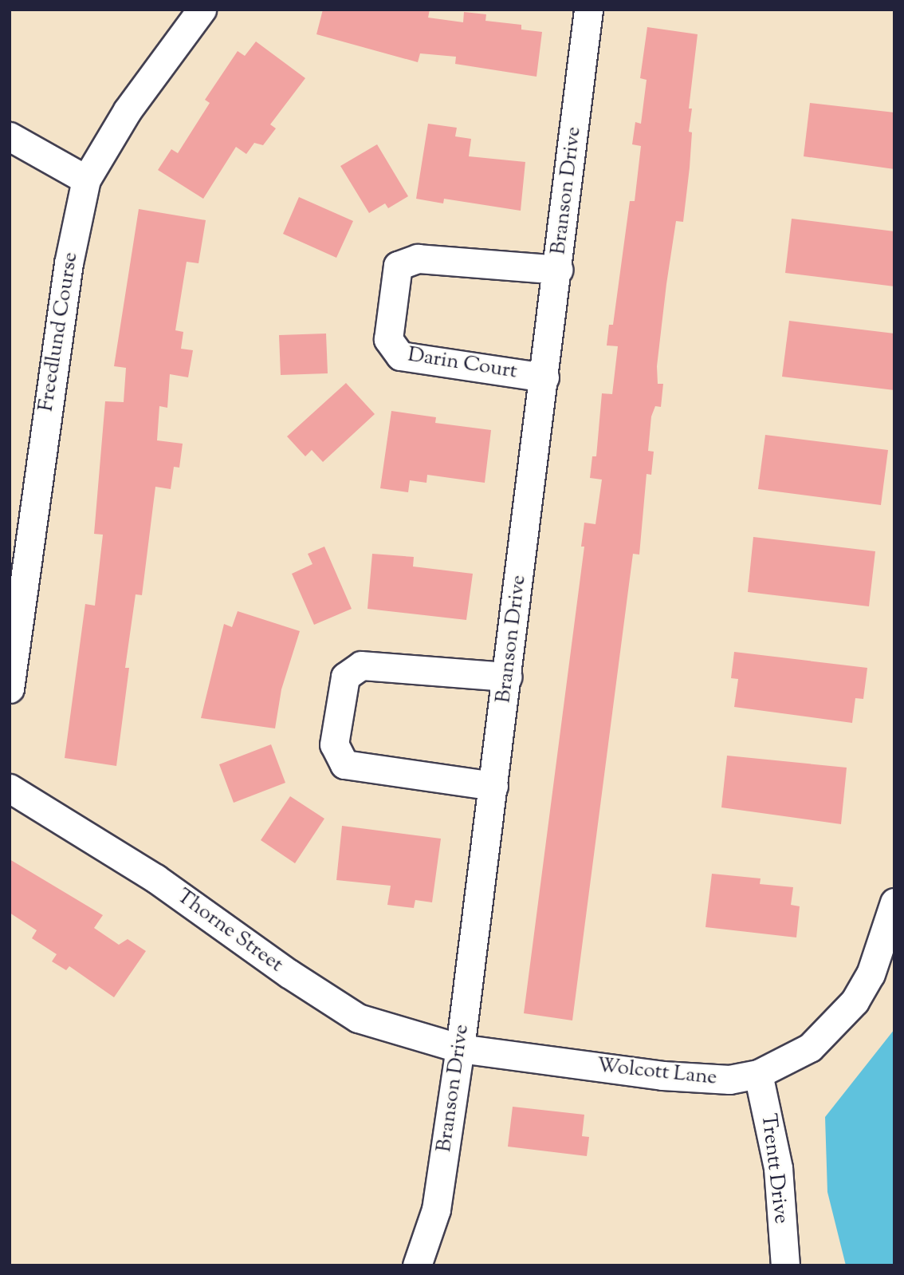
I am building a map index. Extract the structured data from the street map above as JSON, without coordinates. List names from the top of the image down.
{
  "streets": {
    "street": [
      "Branson Drive",
      "Freedlund Course",
      "Darin Court",
      "Thorne Street",
      "Wolcott Lane",
      "Trentt Drive"
    ]
  },
  "crossings": [
    ["Branson Drive", "Darin Court"],
    ["Branson Drive", "Thorne Street"],
    ["Branson Drive", "Wolcott Lane"],
    ["Thorne Street", "Wolcott Lane"],
    ["Wolcott Lane", "Trentt Drive"]
  ]
}
